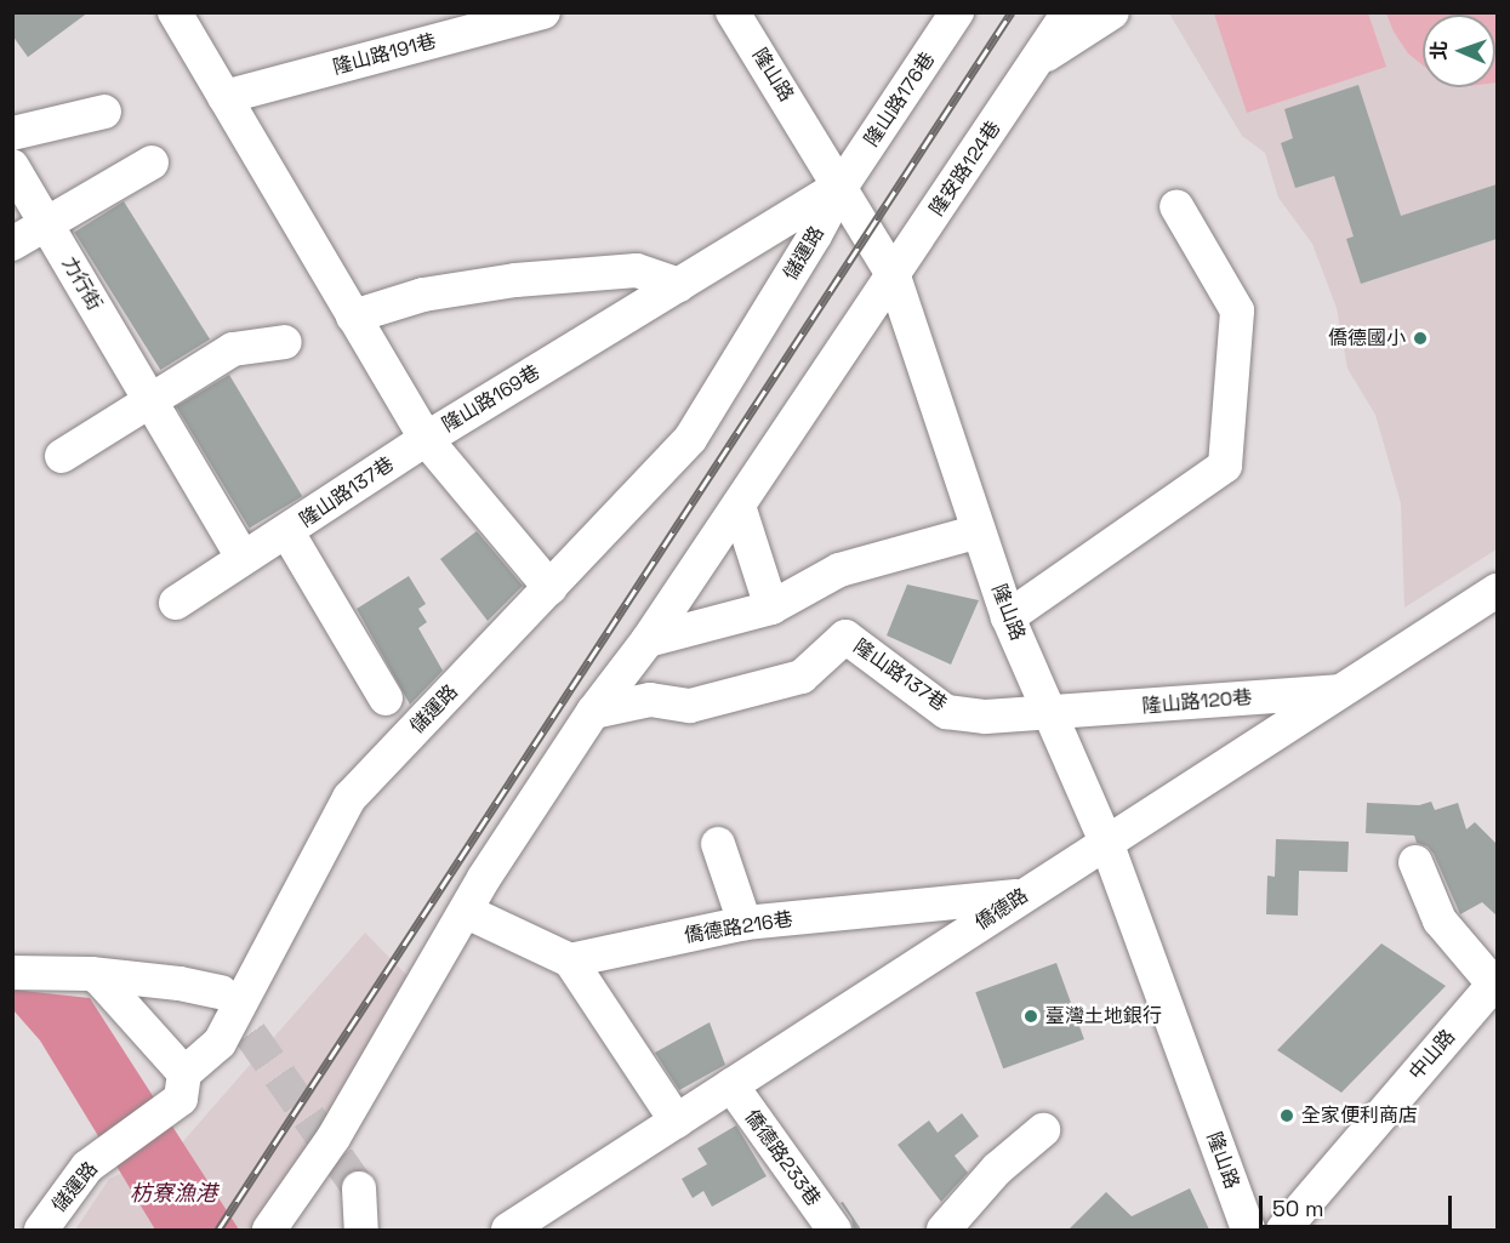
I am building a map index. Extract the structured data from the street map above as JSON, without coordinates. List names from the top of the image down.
{
  "streets": {
    "street": [
      "隆山路191巷",
      "隆山路",
      "隆山路176巷",
      "隆安路124巷",
      "儲運路",
      "力行街",
      "隆山路169巷",
      "隆山路137巷",
      "隆山路120巷",
      "僑德路",
      "僑德路216巷",
      "中山路",
      "僑德路233巷"
    ]
  },
  "crossings": [
    ["隆山路191巷", "隆山路169巷"],
    ["隆山路", "隆山路176巷"],
    ["隆山路", "隆安路124巷"],
    ["隆山路", "儲運路"],
    ["隆山路", "隆山路169巷"],
    ["隆山路", "隆山路137巷"],
    ["隆山路", "隆山路120巷"],
    ["隆山路", "僑德路"],
    ["隆山路176巷", "儲運路"],
    ["隆山路176巷", "隆山路169巷"],
    ["隆安路124巷", "隆山路137巷"],
    ["儲運路", "隆山路169巷"],
    ["隆山路169巷", "隆山路137巷"],
    ["隆山路137巷", "隆山路120巷"],
    ["隆山路120巷", "僑德路"],
    ["僑德路", "僑德路216巷"],
    ["僑德路", "僑德路233巷"]
  ],
  "water": ["枋寮漁港"],
  "places": ["僑德國小", "臺灣土地銀行", "全家便利商店"],
  "scale_bar": "50 m",
  "north": "left"
}
